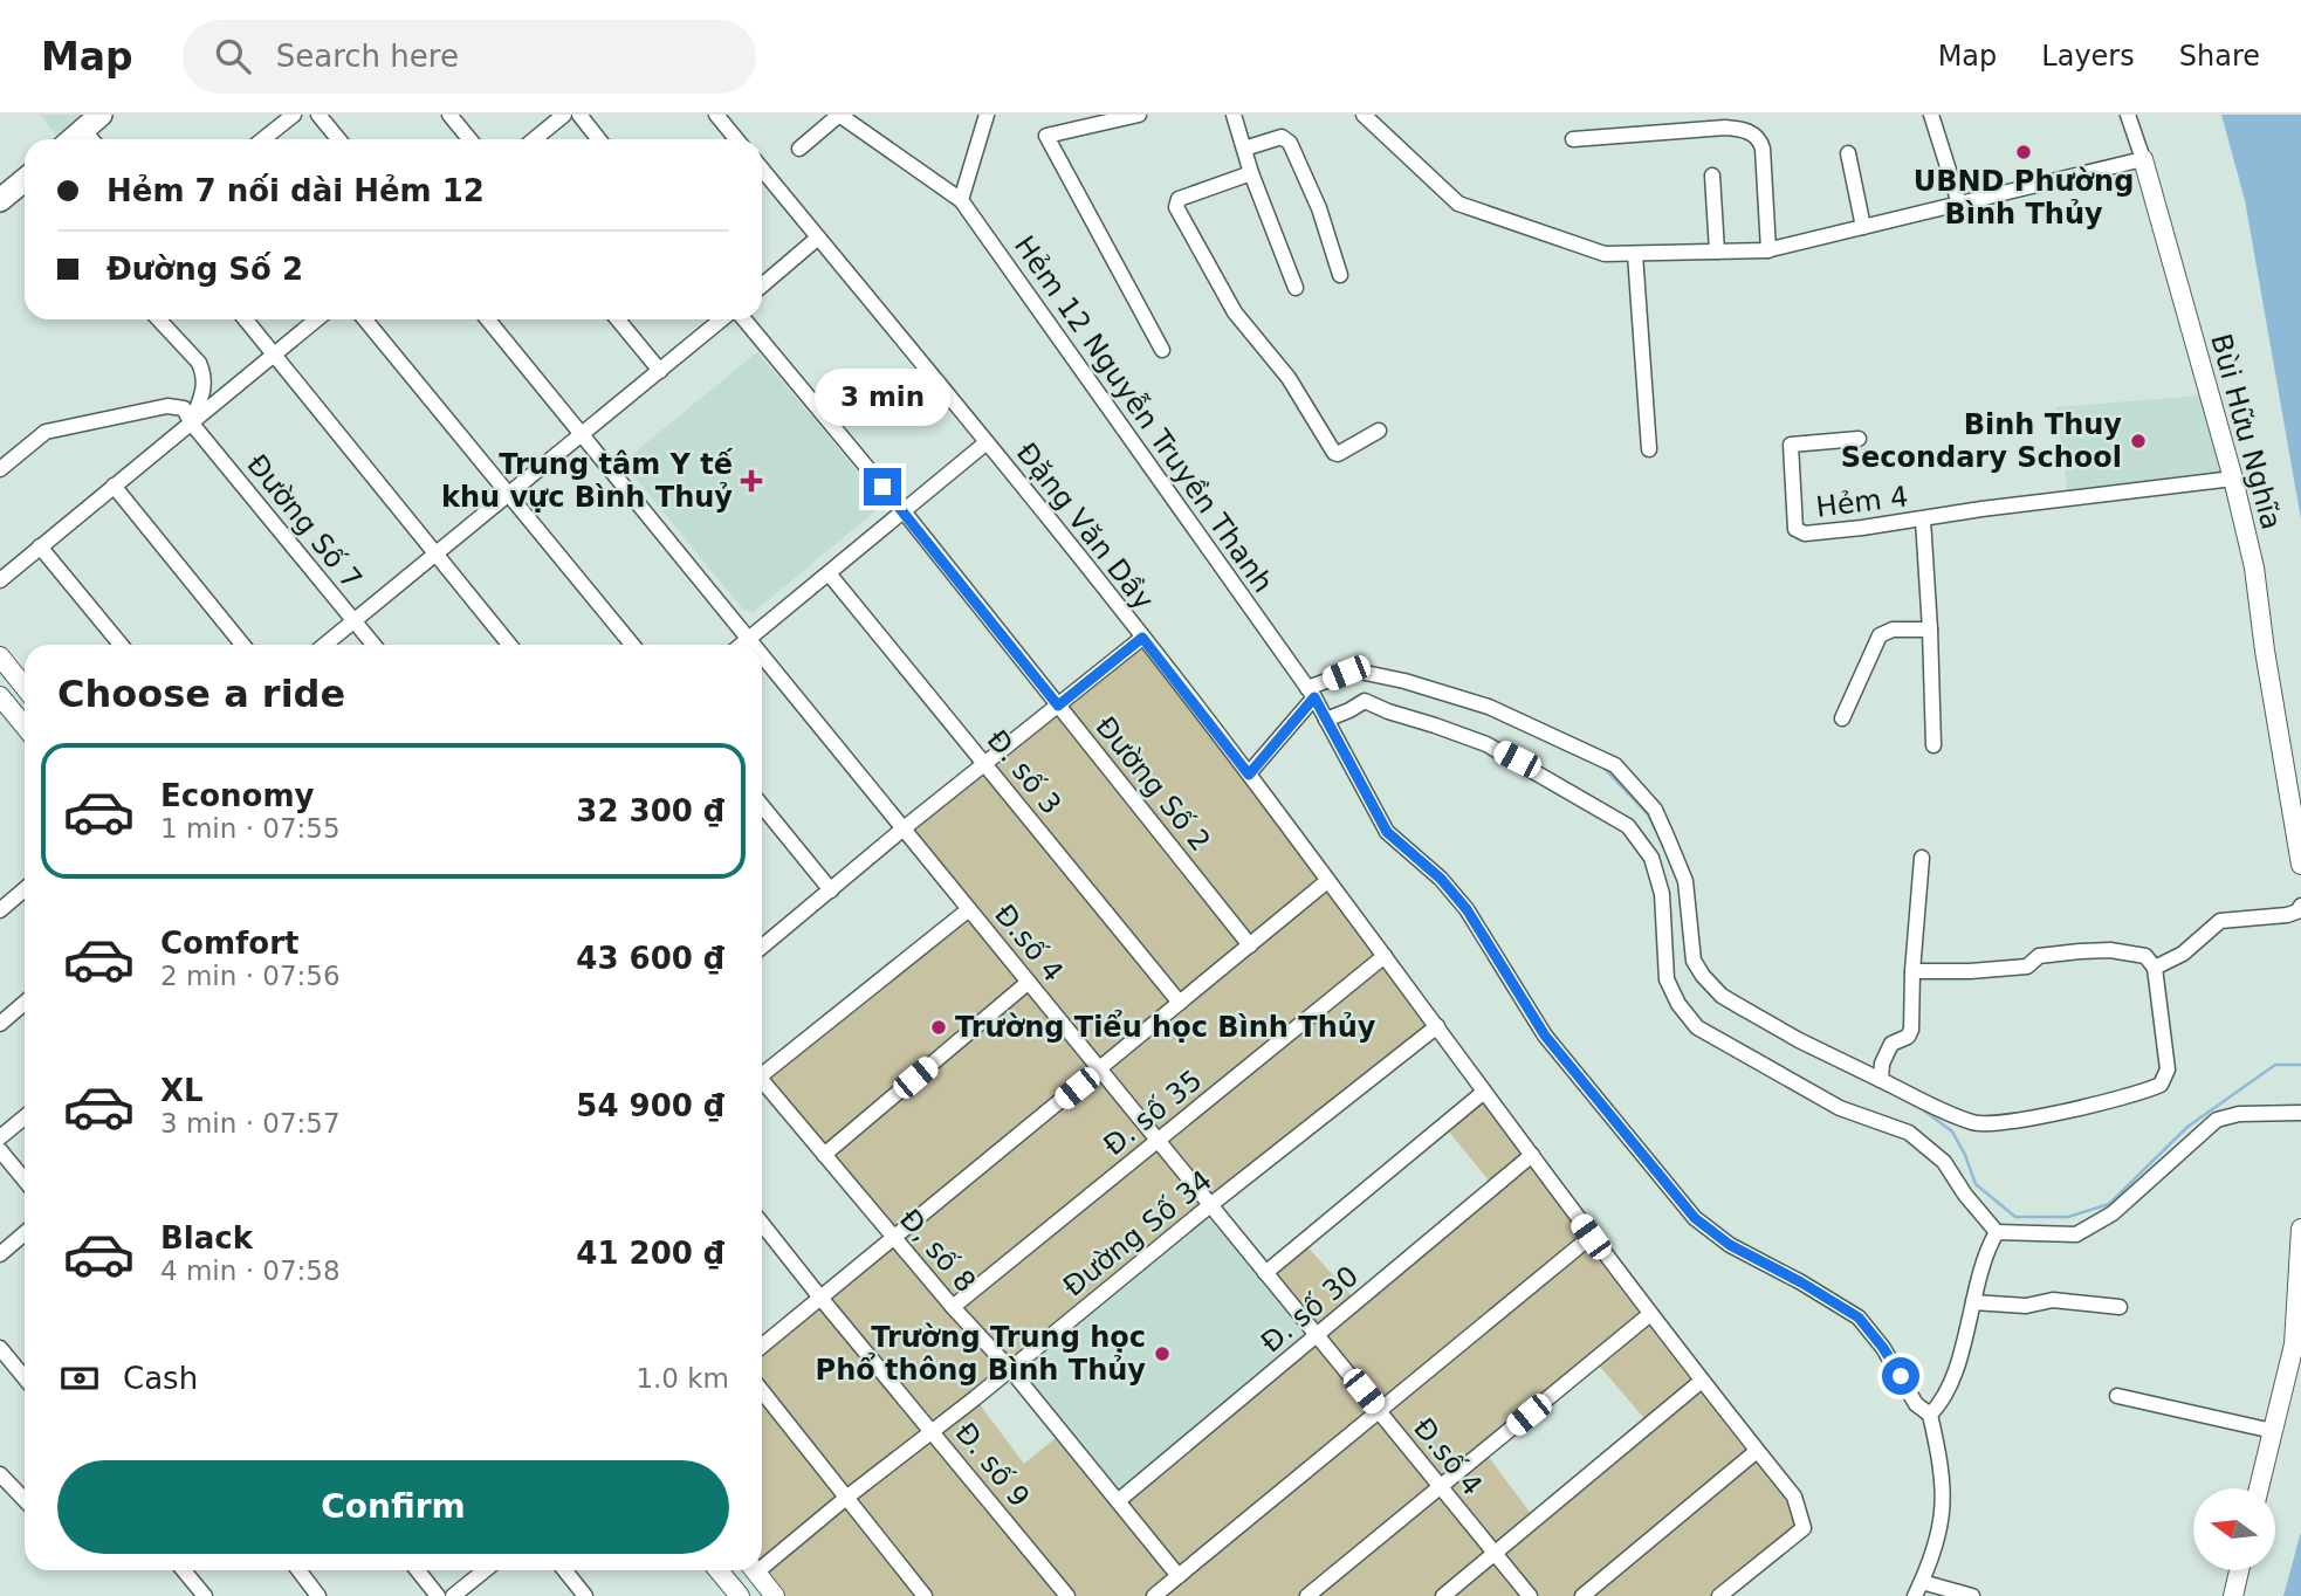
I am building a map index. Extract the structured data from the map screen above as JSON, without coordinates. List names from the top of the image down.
{
  "streets": {
    "main road": ["Bùi Hữu Nghĩa"],
    "street": [
      "Hẻm 12 Nguyễn Truyền Thanh",
      "Hẻm 4",
      "Đường Số 7",
      "Đặng Văn Dầy",
      "Đ. số 3",
      "Đường Số 2",
      "Đ.số 4",
      "Đ. số 35",
      "Đường Số 34",
      "Đ, số 8",
      "Đ. số 30",
      "Đ. số 9"
    ]
  },
  "crossings": [
    ["Bùi Hữu Nghĩa", "Hẻm 4"],
    ["Đặng Văn Dầy", "Đ. số 35"],
    ["Đặng Văn Dầy", "Đường Số 34"],
    ["Đặng Văn Dầy", "Đ. số 30"],
    ["Đ.số 4", "Đ. số 35"],
    ["Đ.số 4", "Đường Số 34"],
    ["Đ.số 4", "Đ. số 30"],
    ["Đ. số 35", "Đ, số 8"],
    ["Đường Số 34", "Đ, số 8"],
    ["Đường Số 34", "Đ. số 9"],
    ["Đ, số 8", "Đ. số 30"]
  ],
  "places": {
    "other": [
      "UBND Phường Bình Thủy",
      "Binh Thuy Secondary School",
      "Trường Tiểu học Bình Thủy",
      "Trường Trung học Phổ thông Bình Thủy"
    ],
    "health": ["Trung tâm Y tế khu vực Bình Thuỷ"]
  },
  "north": "left",
  "page": {
    "header": "Map",
    "search": "Search here",
    "nav": ["Map", "Layers", "Share"],
    "banner": ["Hẻm 7 nối dài Hẻm 12", "Đường Số 2"],
    "bubble": "3 min",
    "heading": "Choose a ride",
    "list": [
      {
        "name": "Economy",
        "note": "1 min · 07:55",
        "value": "32 300 ₫"
      },
      {
        "name": "Comfort",
        "note": "2 min · 07:56",
        "value": "43 600 ₫"
      },
      {
        "name": "XL",
        "note": "3 min · 07:57",
        "value": "54 900 ₫"
      },
      {
        "name": "Black",
        "note": "4 min · 07:58",
        "value": "41 200 ₫"
      }
    ],
    "pay": ["Cash", "1.0 km"],
    "buttons": "Confirm"
  }
}
